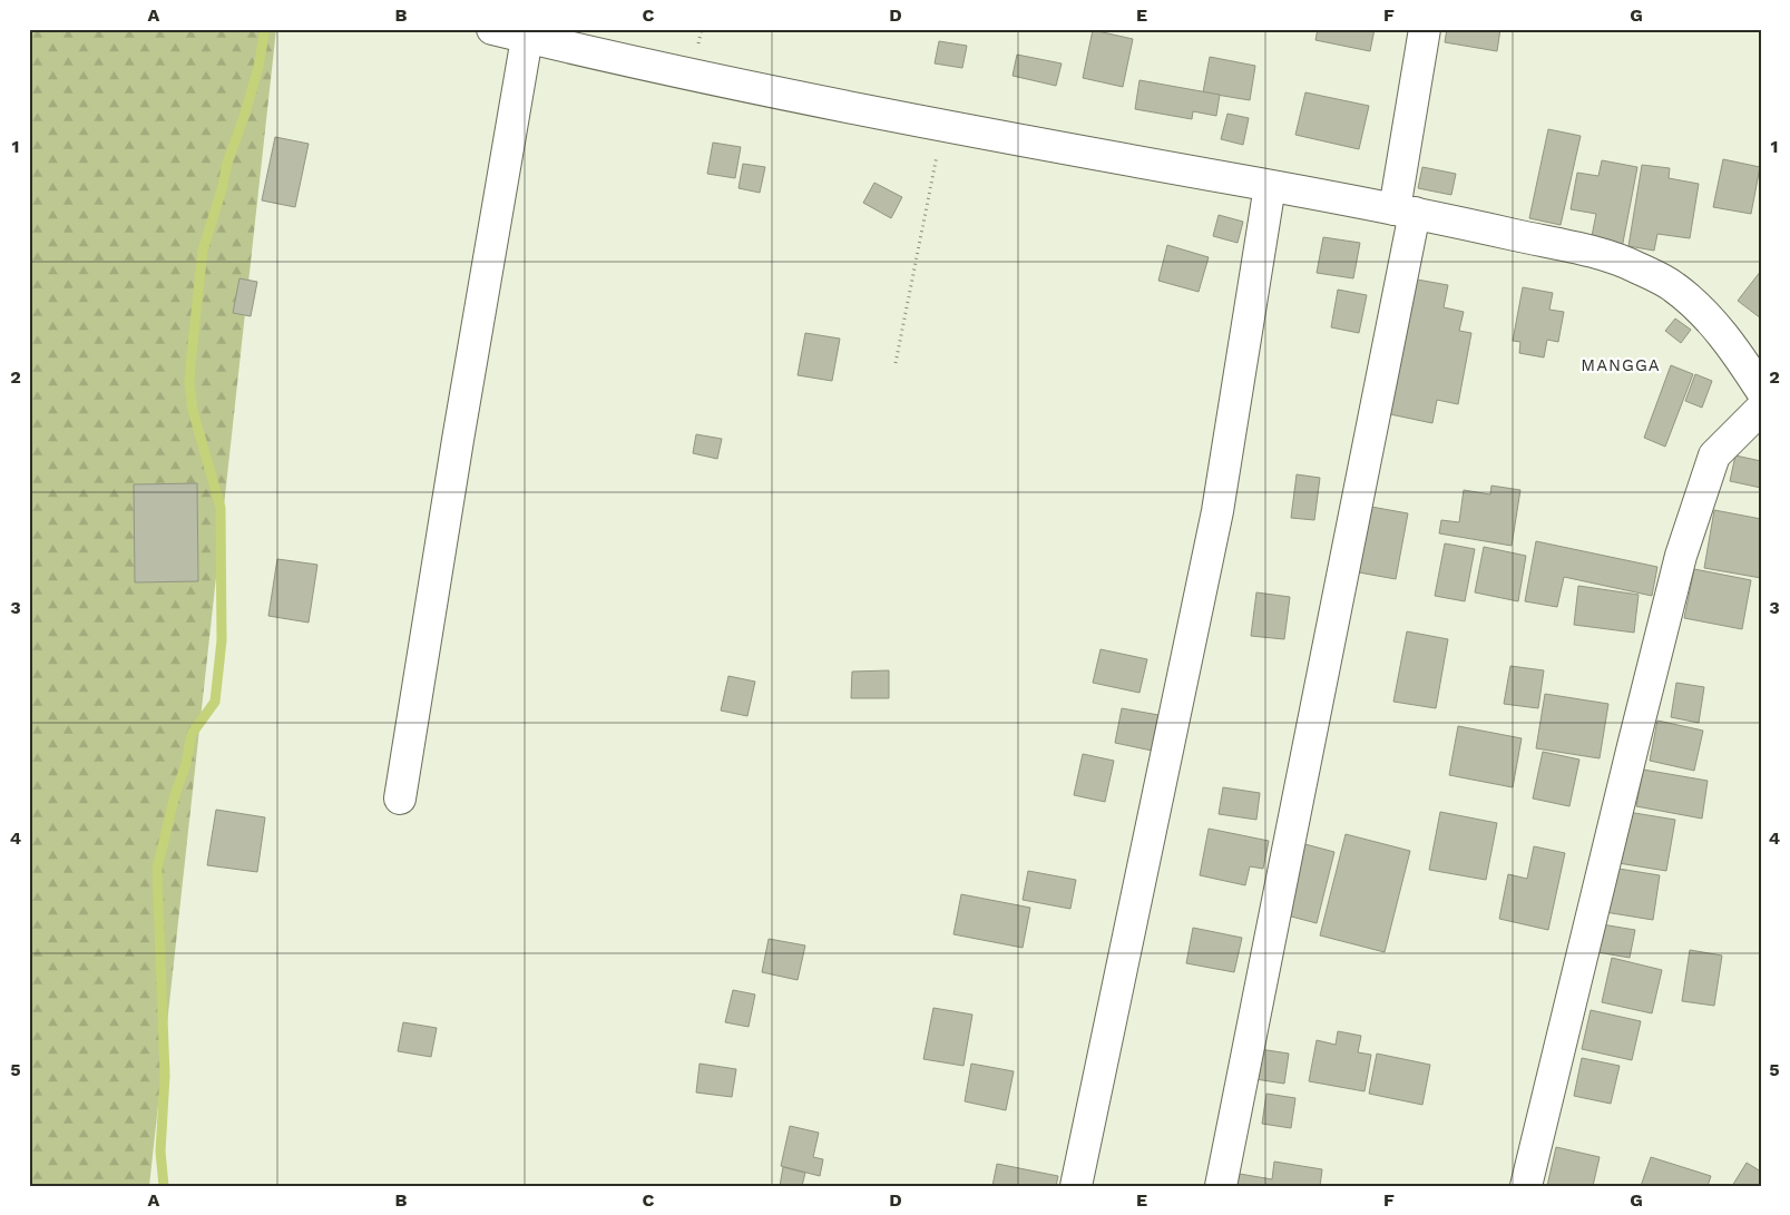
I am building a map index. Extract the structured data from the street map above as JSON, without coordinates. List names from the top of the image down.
{
  "districts": ["MANGGA"],
  "grid": {
    "columns": [
      "A",
      "B",
      "C",
      "D",
      "E",
      "F",
      "G"
    ],
    "rows": [
      "1",
      "2",
      "3",
      "4",
      "5"
    ]
  }
}
